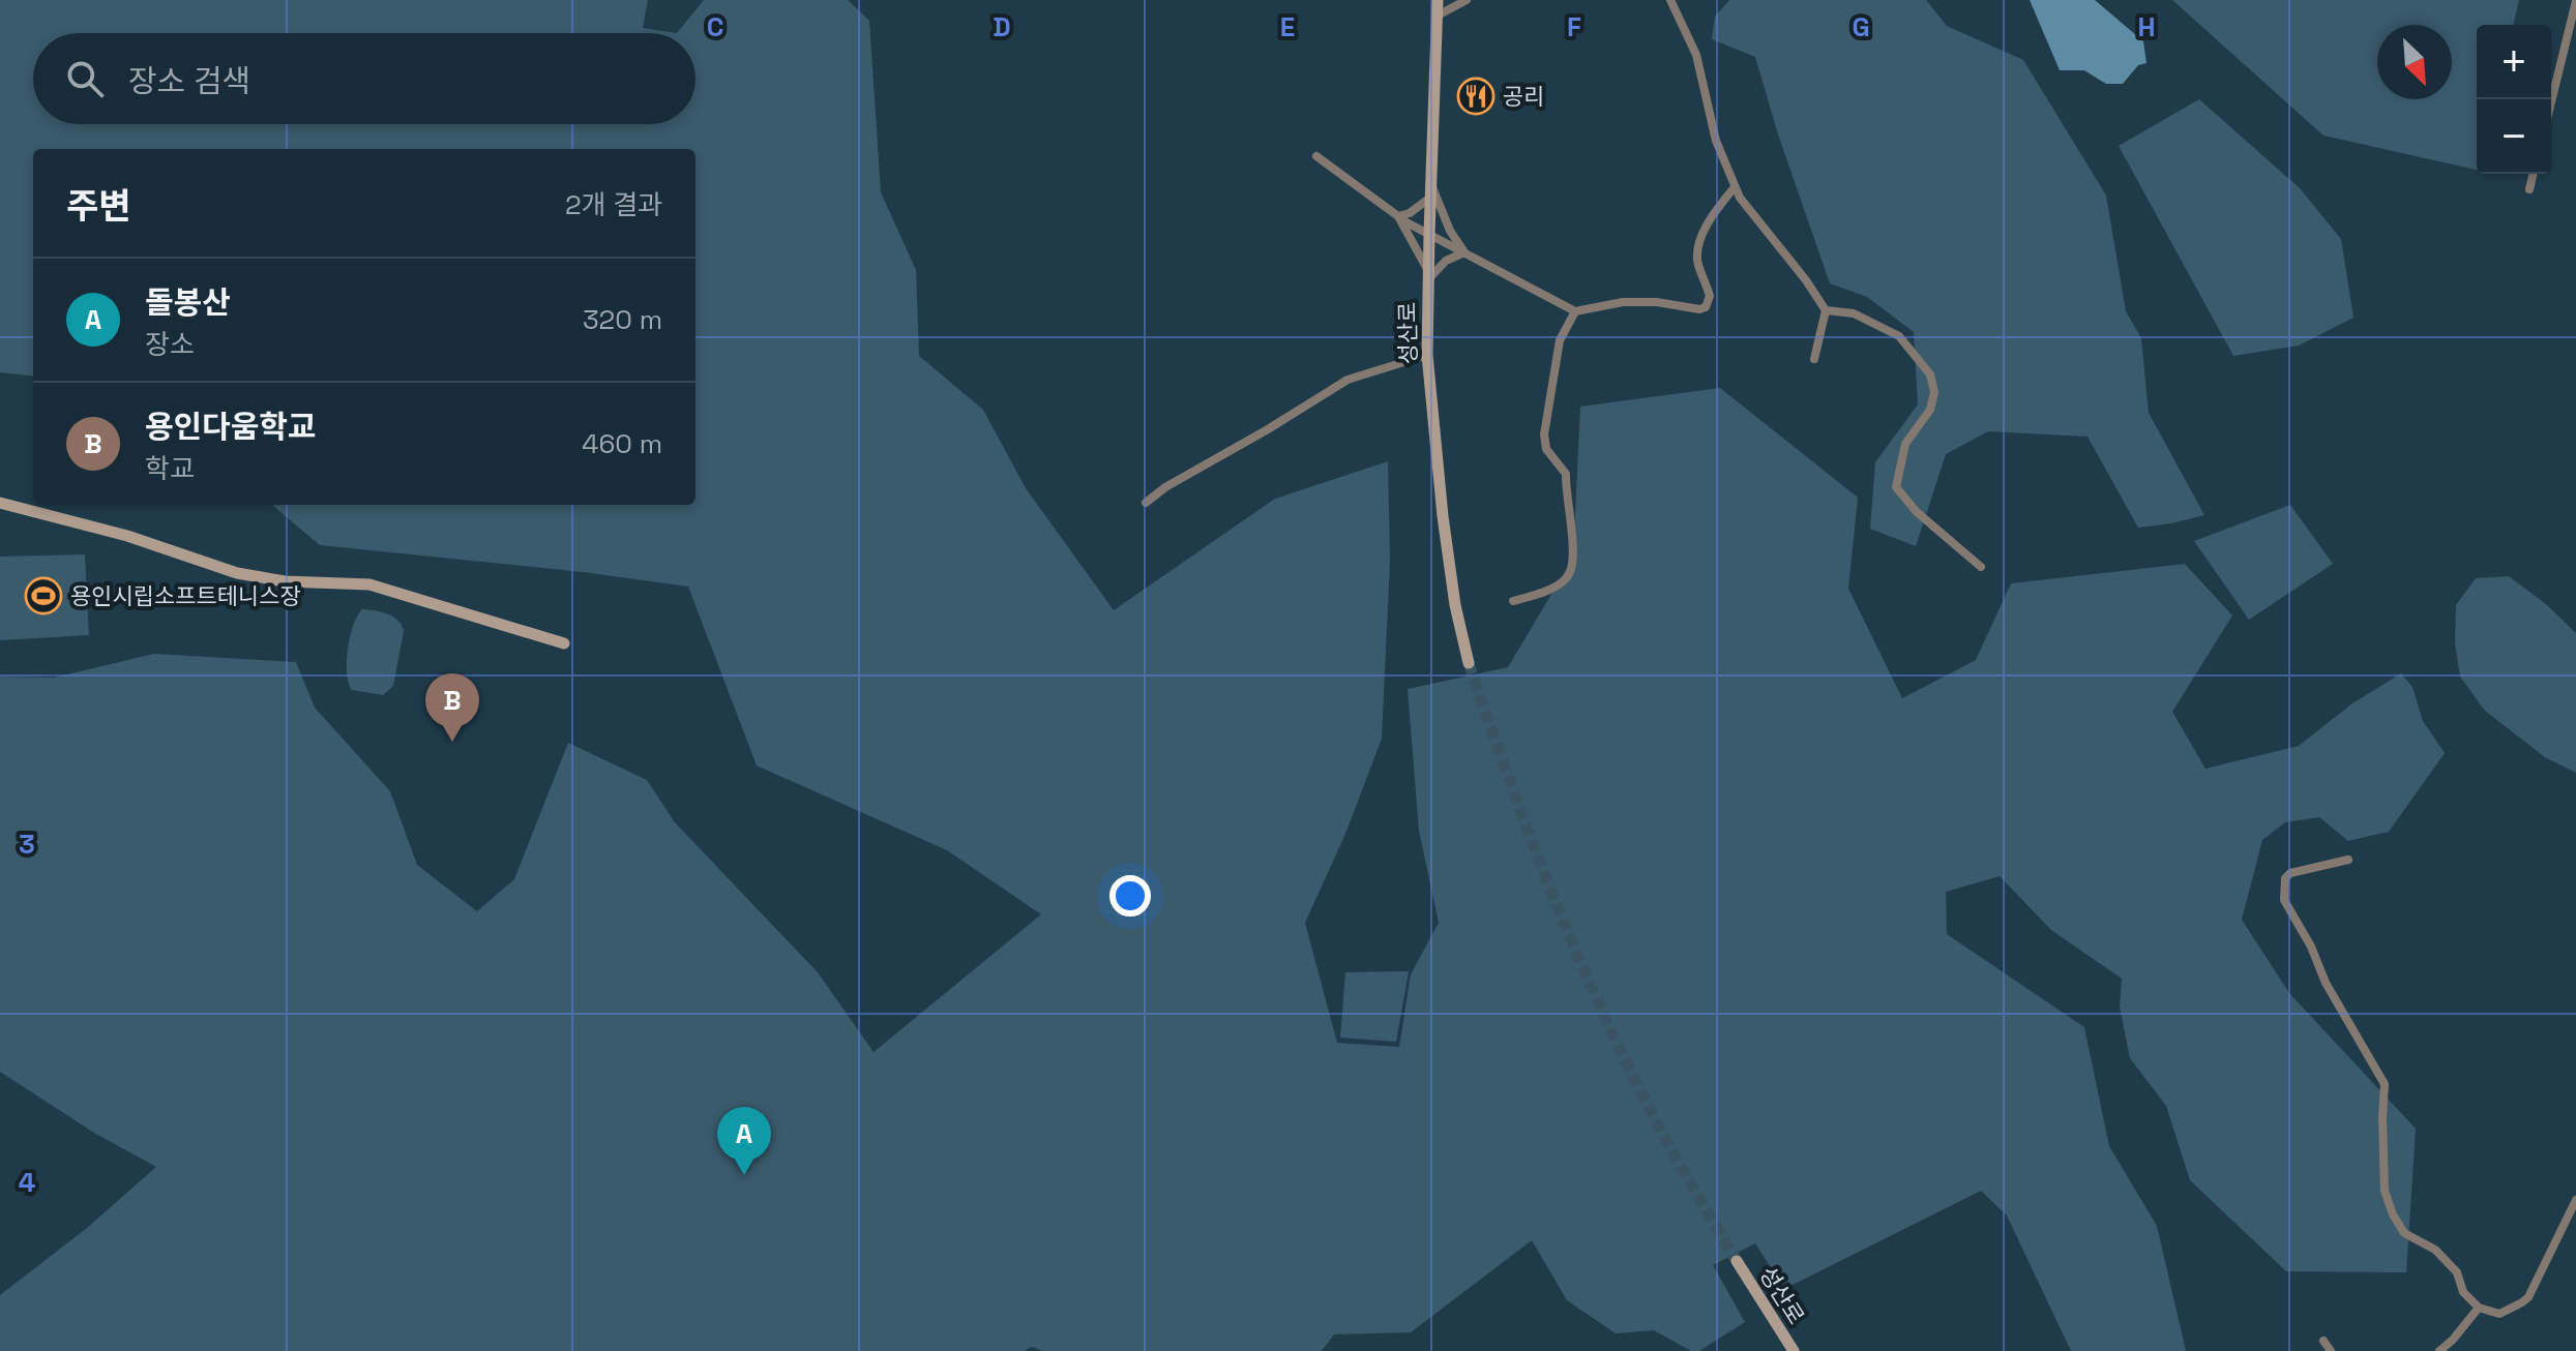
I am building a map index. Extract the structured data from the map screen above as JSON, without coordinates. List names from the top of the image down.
{
  "streets": {
    "main road": ["성산로"]
  },
  "places": {
    "restaurant": ["공리"],
    "sports": ["용인시립소프트테니스장"]
  },
  "north": "bottom right",
  "page": {
    "map_buttons": ["+", "−"],
    "search": "장소 검색",
    "heading": ["주변", "2개 결과"],
    "list": [
      {
        "mark": "A",
        "name": "돌봉산",
        "note": "장소",
        "value": "320 m"
      },
      {
        "mark": "B",
        "name": "용인다움학교",
        "note": "학교",
        "value": "460 m"
      }
    ],
    "pins": ["B", "A"]
  },
  "grid": {
    "columns": [
      "C",
      "D",
      "E",
      "F",
      "G",
      "H"
    ],
    "rows": ["3", "4"]
  }
}
